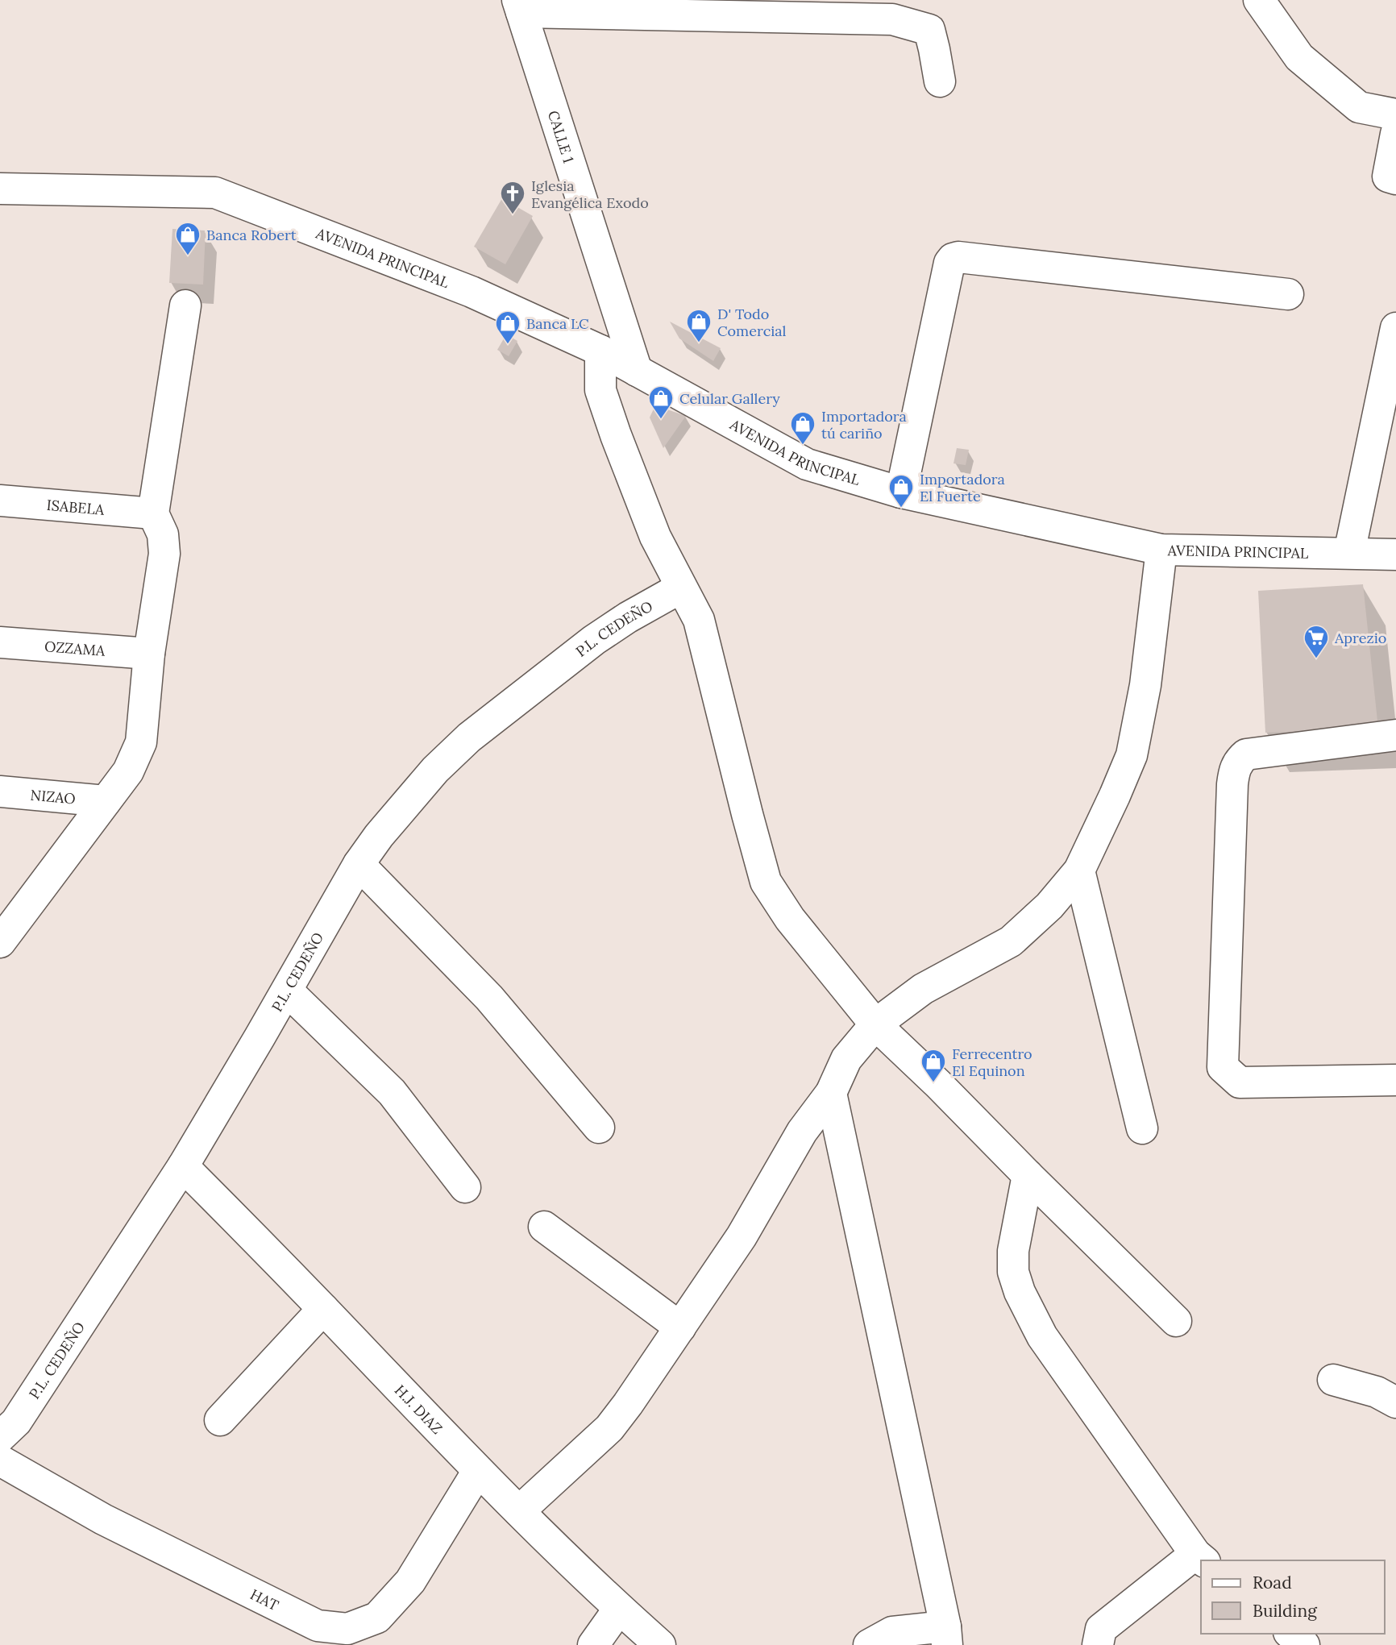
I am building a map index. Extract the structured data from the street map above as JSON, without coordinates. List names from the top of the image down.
{
  "streets": {
    "street": [
      "CALLE 1",
      "AVENIDA PRINCIPAL",
      "ISABELA",
      "P.L. CEDEÑO",
      "OZZAMA",
      "NIZAO",
      "H.J. DIAZ",
      "HAT"
    ]
  },
  "crossings": [
    ["CALLE 1", "AVENIDA PRINCIPAL"],
    ["P.L. CEDEÑO", "H.J. DIAZ"],
    ["H.J. DIAZ", "HAT"]
  ],
  "places": {
    "church": ["Iglesia Evangélica Exodo"],
    "shop": [
      "Banca Robert",
      "D' Todo Comercial",
      "Banca LC",
      "Celular Gallery",
      "Importadora tú cariño",
      "Importadora El Fuerte",
      "Ferrecentro El Equinon"
    ],
    "supermarket": ["Aprezio"]
  },
  "legend": ["Road", "Building"]
}
